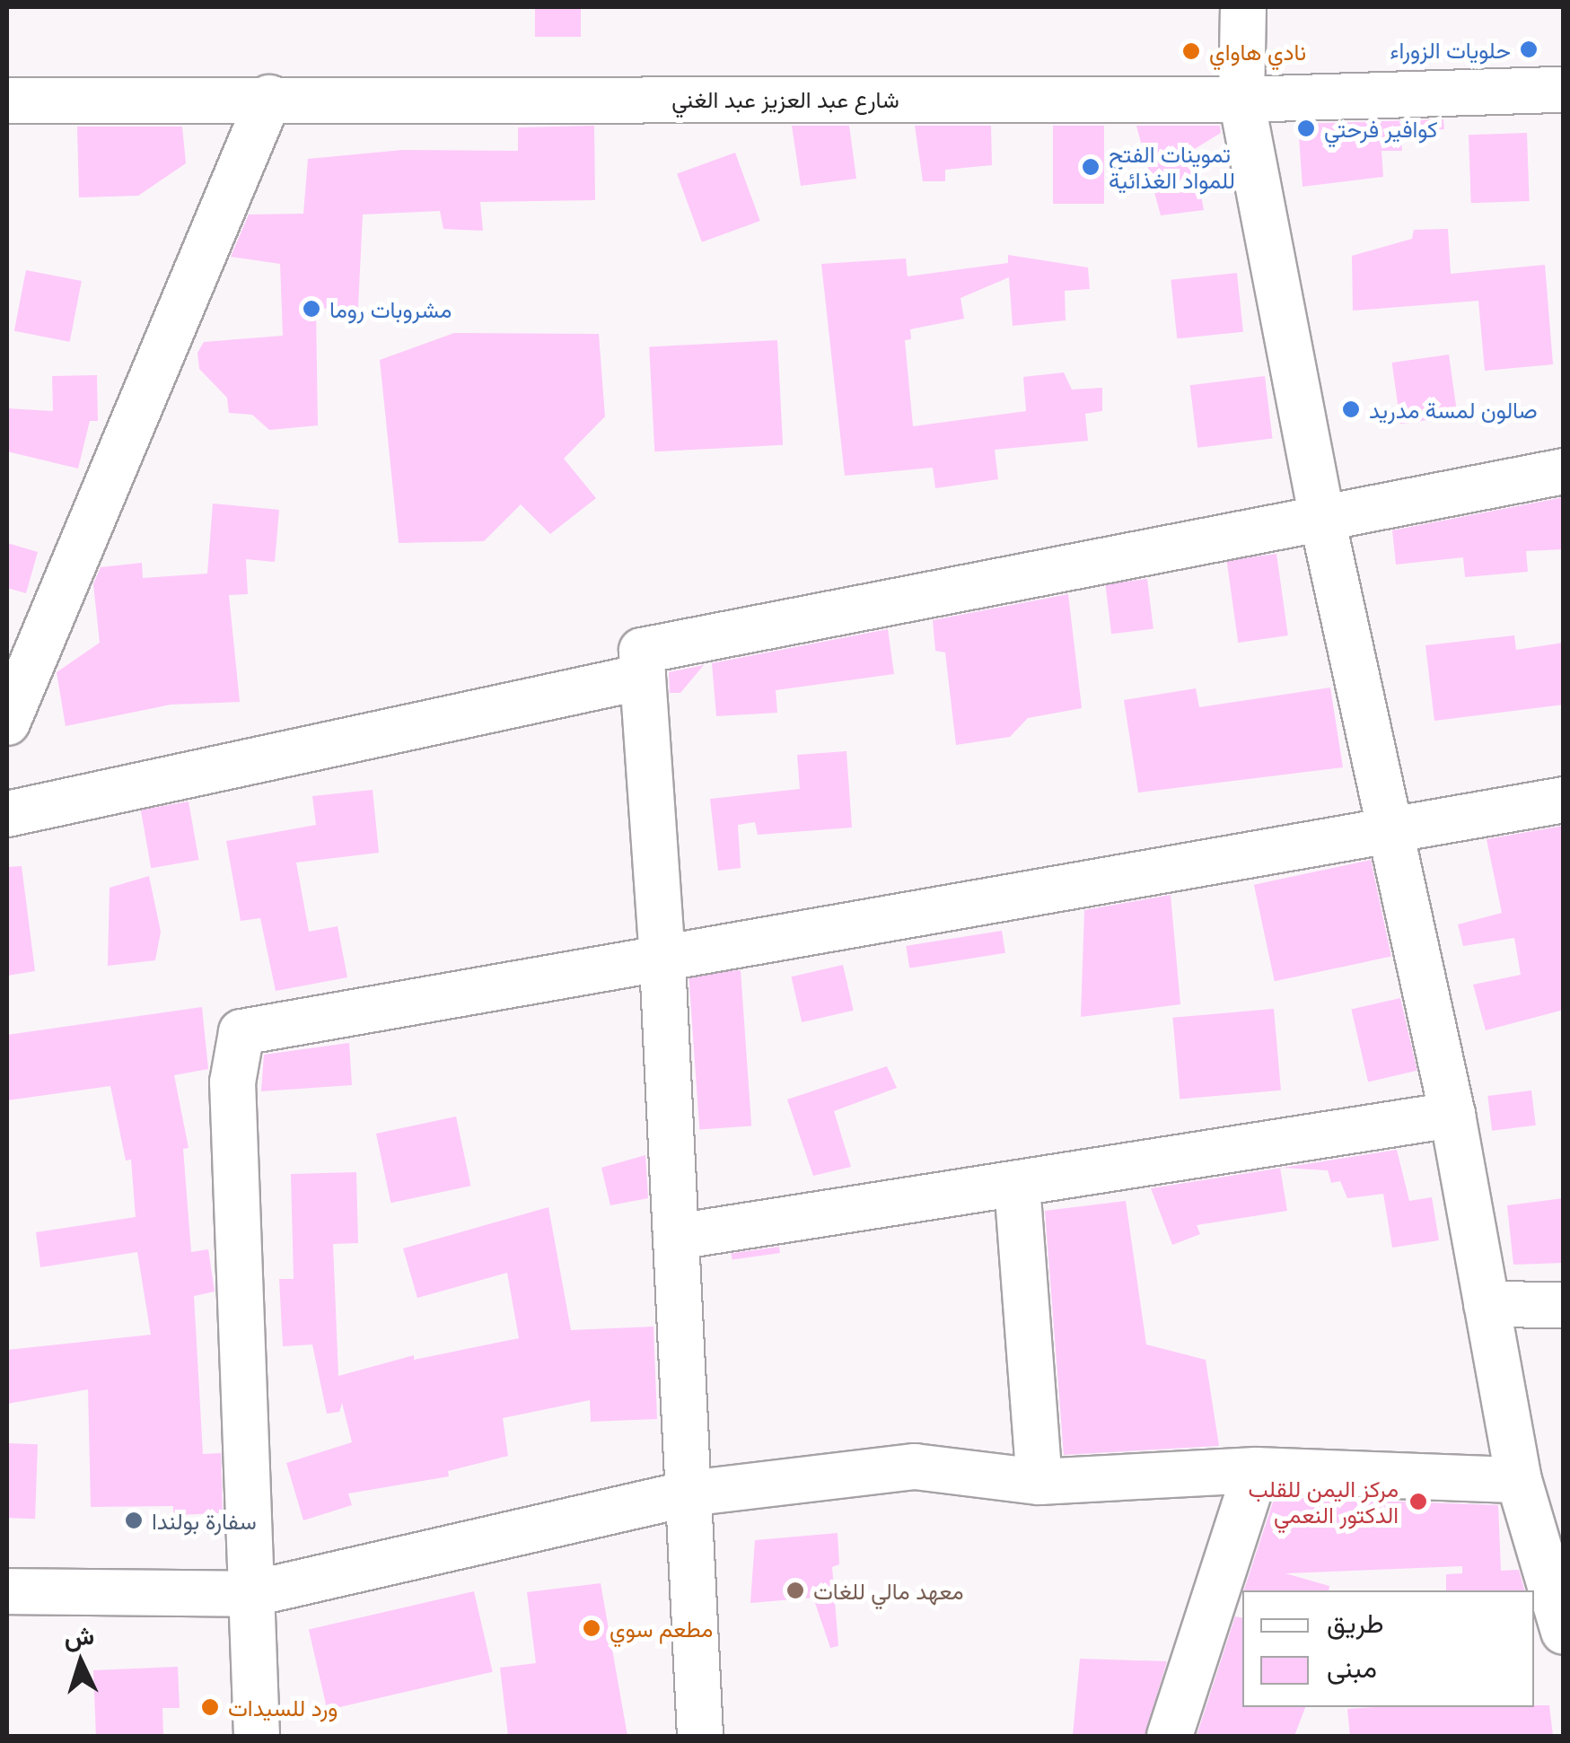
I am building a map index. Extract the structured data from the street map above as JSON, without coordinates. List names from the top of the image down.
{
  "streets": {
    "street": ["شارع عبد العزيز عبد الغني"]
  },
  "places": [
    "حلويات الزوراء",
    "نادي هاواي",
    "كوافير فرحتي",
    "تموينات الفتح للمواد الغذائية",
    "مشروبات روما",
    "صالون لمسة مدريد",
    "مركز اليمن للقلب الدكتور النعمي",
    "سفارة بولندا",
    "معهد مالي للغات",
    "مطعم سوي",
    "ورد للسيدات"
  ],
  "legend": ["طريق", "مبنى"],
  "north": "top"
}
